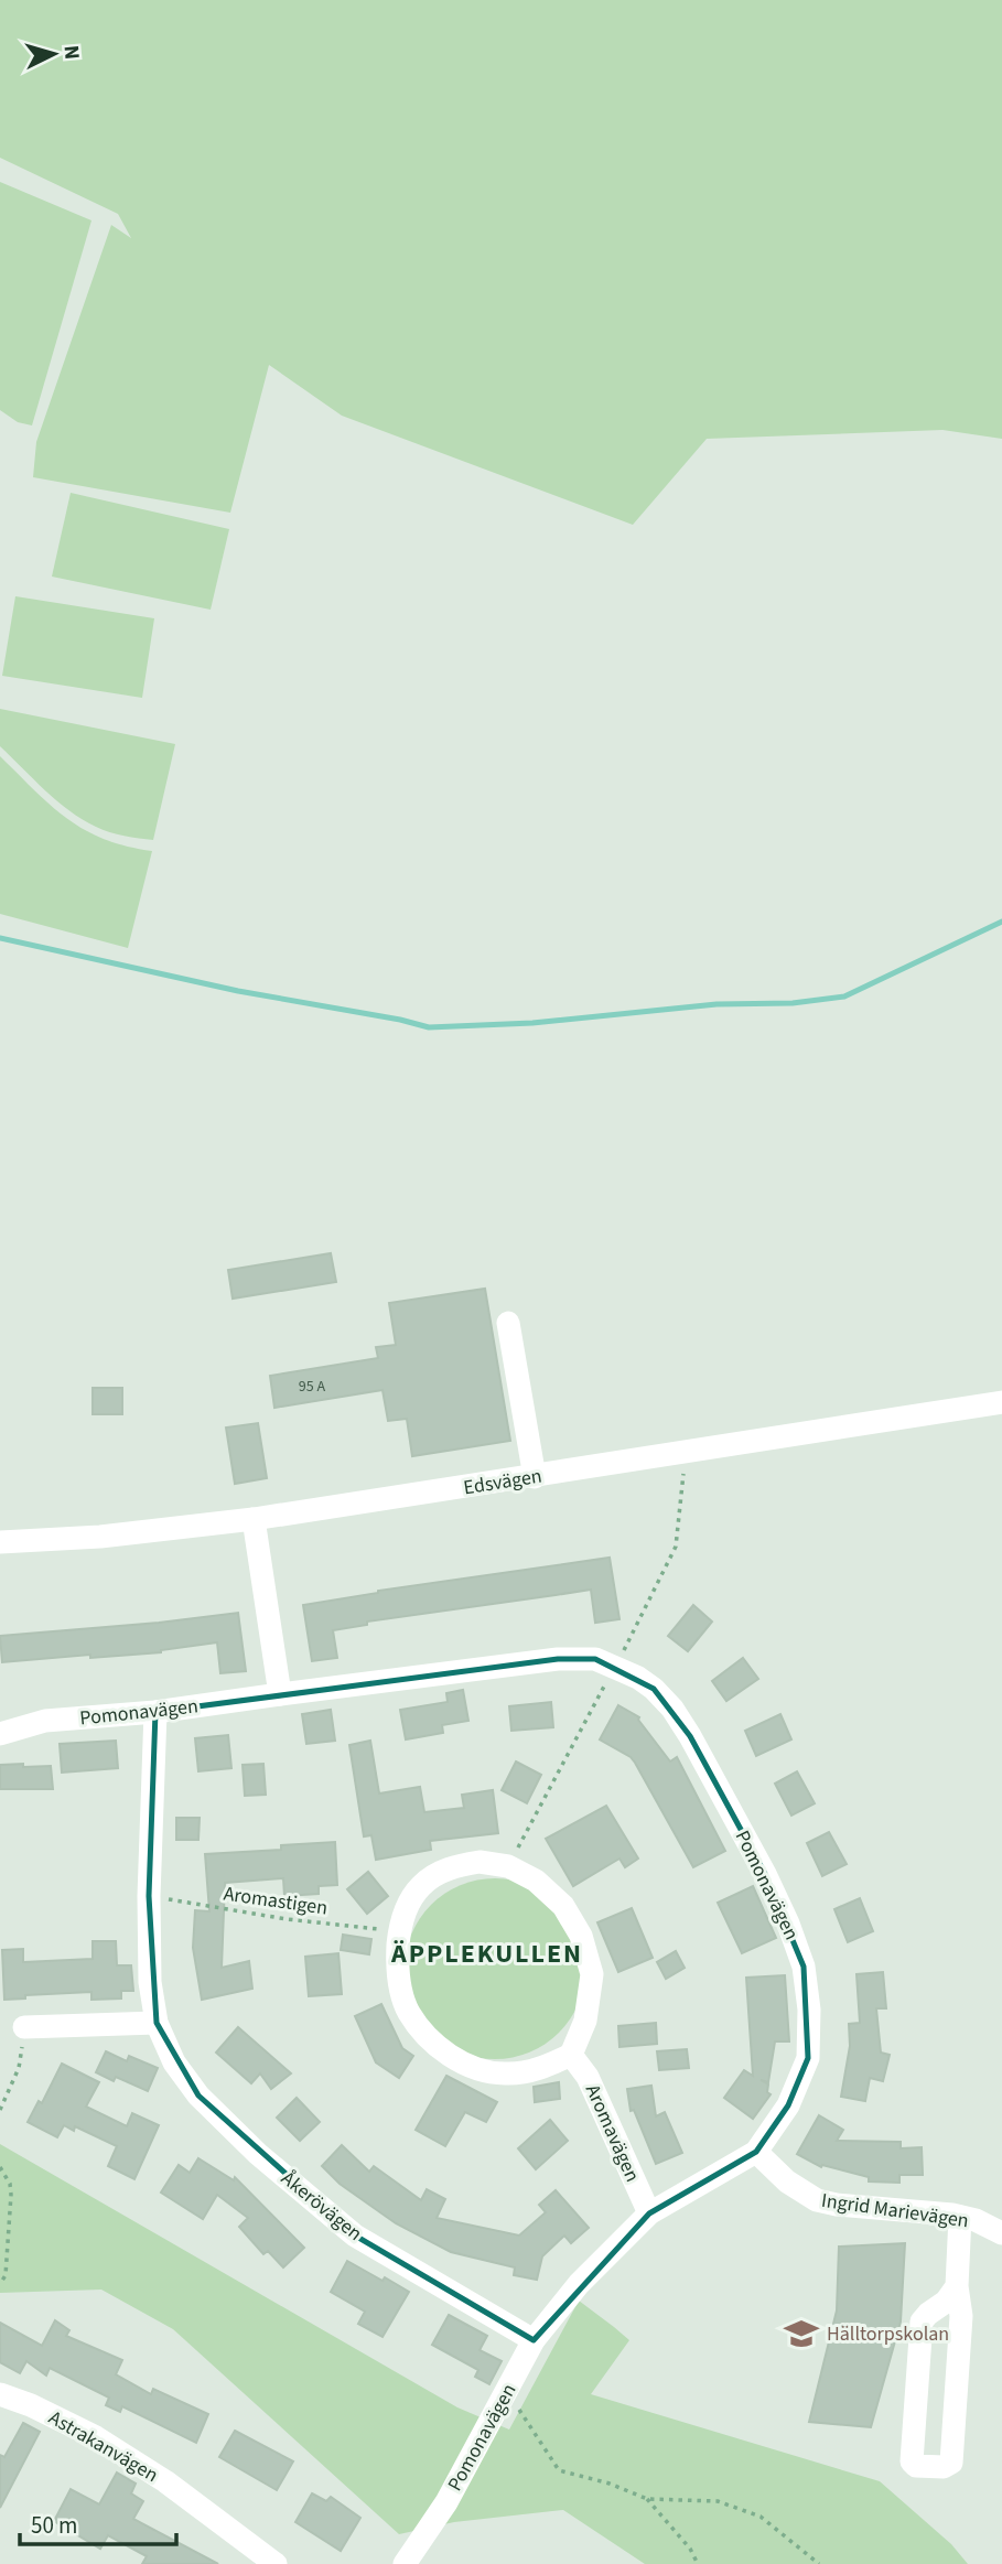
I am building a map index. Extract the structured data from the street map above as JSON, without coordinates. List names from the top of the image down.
{
  "streets": {
    "street": [
      "Edsvägen",
      "Pomonavägen",
      "Aromavägen",
      "Åkerövägen",
      "Ingrid Marievägen",
      "Astrakanvägen"
    ],
    "path": ["Aromastigen"]
  },
  "crossings": [
    ["Pomonavägen", "Aromavägen"],
    ["Pomonavägen", "Åkerövägen"],
    ["Pomonavägen", "Ingrid Marievägen"],
    ["Aromastigen", "Aromavägen"],
    ["Aromastigen", "Åkerövägen"]
  ],
  "districts": ["ÄPPLEKULLEN"],
  "places": {
    "school or university": ["Hälltorpskolan"]
  },
  "house_numbers": ["95 A"],
  "scale_bar": "50 m",
  "north": "right"
}
